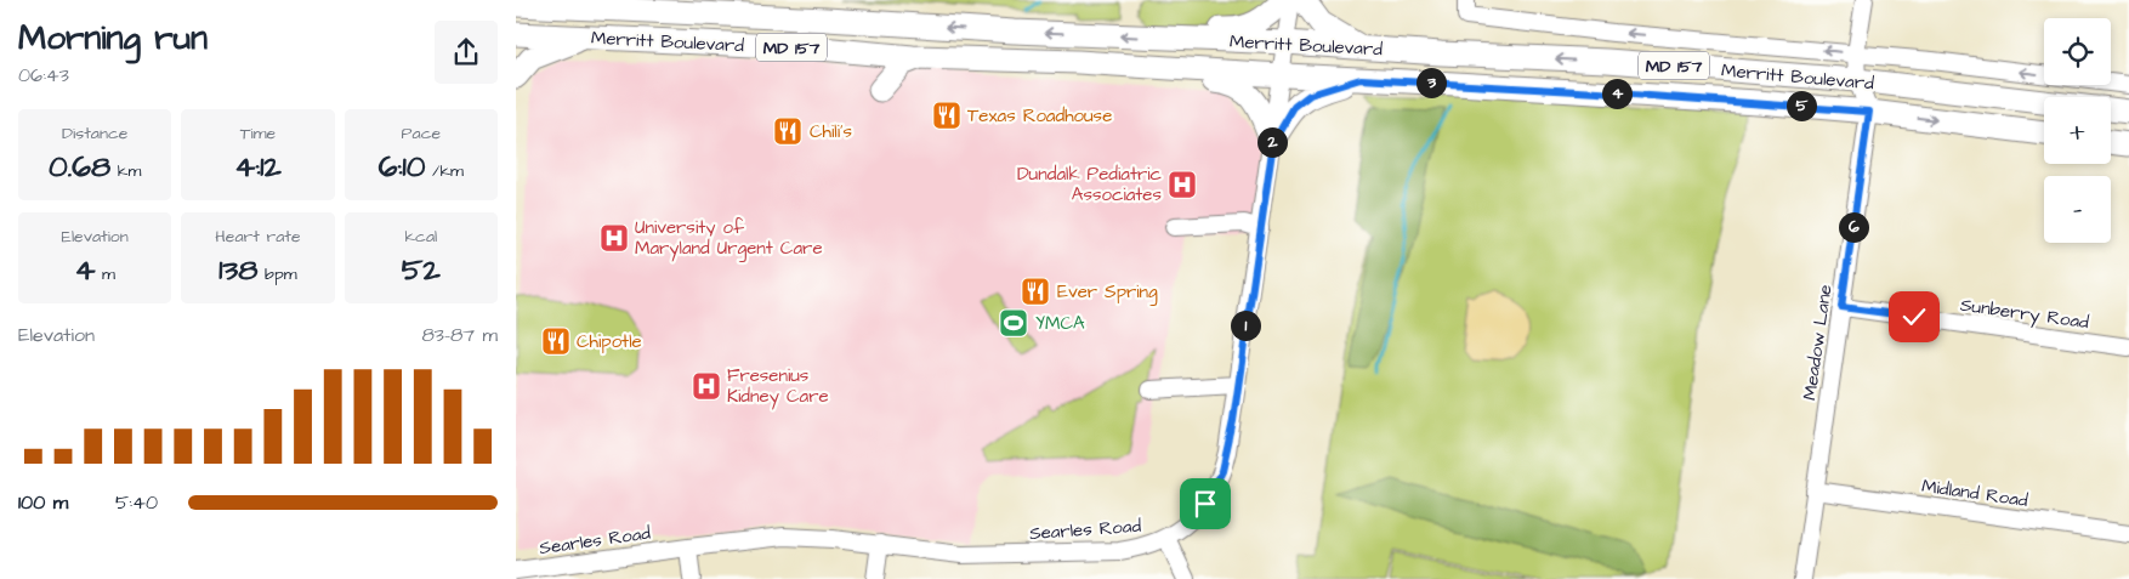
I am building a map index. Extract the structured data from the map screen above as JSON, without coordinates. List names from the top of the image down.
{
  "streets": {
    "main road": ["Merritt Boulevard", "MD 157"],
    "street": [
      "Sunberry Road",
      "Meadow Lane",
      "Midland Road",
      "Searles Road"
    ]
  },
  "crossings": [
    ["Merritt Boulevard", "Meadow Lane"],
    ["Merritt Boulevard", "Searles Road"],
    ["Sunberry Road", "Meadow Lane"],
    ["Meadow Lane", "Midland Road"]
  ],
  "places": {
    "restaurant": [
      "Texas Roadhouse",
      "Chili's",
      "Ever Spring",
      "Chipotle"
    ],
    "hospital": ["Dundalk Pediatric Associates", "University of Maryland Urgent Care", "Fresenius Kidney Care"],
    "sports": ["YMCA"]
  },
  "page": {
    "heading": ["Morning run", "06:43"],
    "map_buttons": ["+", "−"],
    "pins": [
      "3",
      "4",
      "5",
      "2",
      "6",
      "1"
    ],
    "stats": [
      ["Distance", "0.68 km"],
      ["Time", "4:12"],
      ["Pace", "6:10 /km"],
      ["Elevation", "4 m"],
      ["Heart rate", "138 bpm"],
      ["kcal", "52"]
    ],
    "chart": ["Elevation", "83–87 m"],
    "list": [
      {
        "name": "100 m",
        "note": "5:40"
      }
    ]
  }
}
